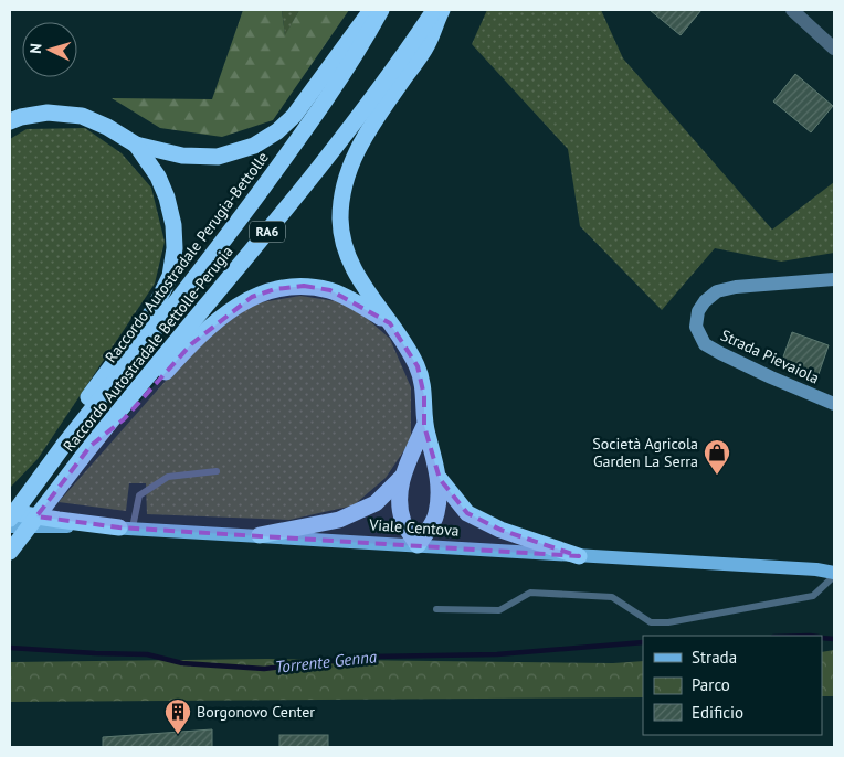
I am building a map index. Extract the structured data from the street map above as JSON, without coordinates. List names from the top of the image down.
{
  "streets": {
    "highway": ["RA6", "Raccordo Autostradale Perugia-Bettolle", "Raccordo Autostradale Bettolle-Perugia"],
    "main road": ["Viale Centova"],
    "street": ["Strada Pievaiola"]
  },
  "water": ["Torrente Genna"],
  "places": {
    "shop": ["Società Agricola Garden La Serra"],
    "building": ["Borgonovo Center"]
  },
  "legend": ["Strada", "Parco", "Edificio"],
  "north": "left"
}
